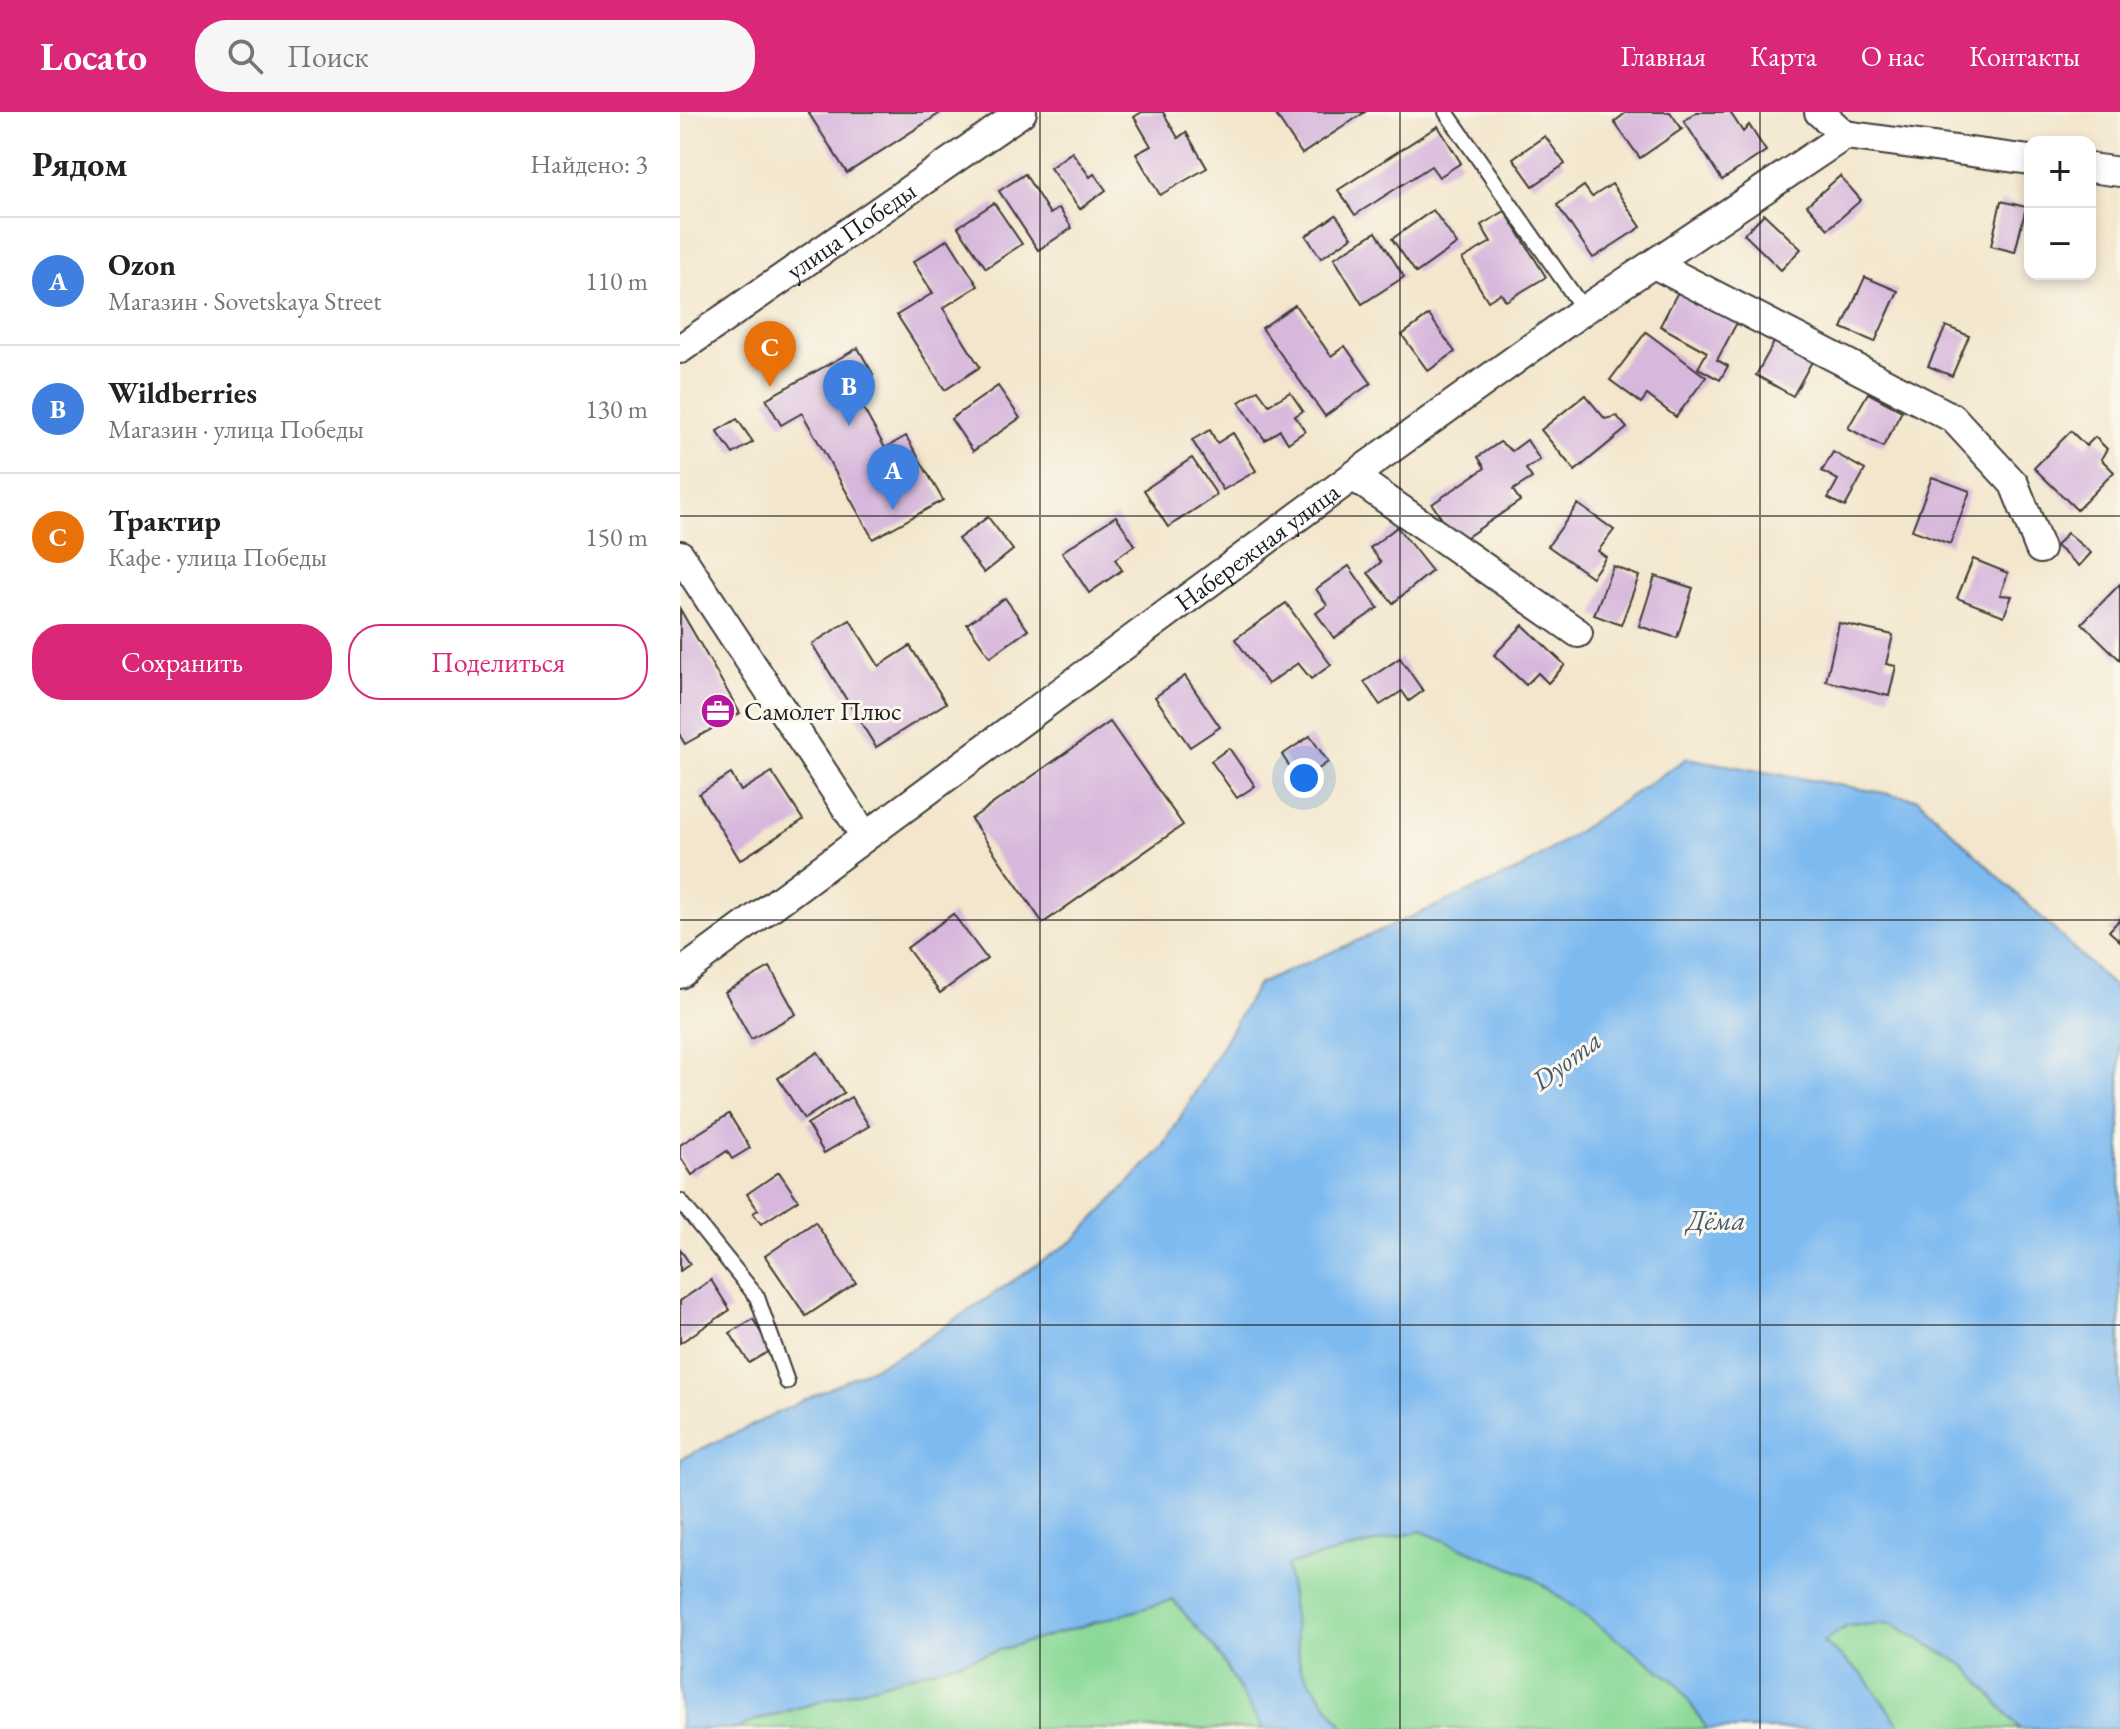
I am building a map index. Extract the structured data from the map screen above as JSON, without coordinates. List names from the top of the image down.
{
  "streets": {
    "street": ["улица Победы", "Набережная улица"]
  },
  "water": ["Dyoma", "Дёма"],
  "places": {
    "office": ["Самолет Плюс"]
  },
  "page": {
    "header": "Locato",
    "search": "Поиск",
    "nav": [
      "Главная",
      "Карта",
      "О нас",
      "Контакты"
    ],
    "heading": ["Рядом", "Найдено: 3"],
    "map_buttons": ["+", "−"],
    "list": [
      {
        "mark": "A",
        "name": "Ozon",
        "note": "Магазин · Sovetskaya Street",
        "value": "110 m"
      },
      {
        "mark": "B",
        "name": "Wildberries",
        "note": "Магазин · улица Победы",
        "value": "130 m"
      },
      {
        "mark": "C",
        "name": "Трактир",
        "note": "Кафе · улица Победы",
        "value": "150 m"
      }
    ],
    "pins": ["C", "B", "A"],
    "buttons": ["Сохранить", "Поделиться"]
  }
}
